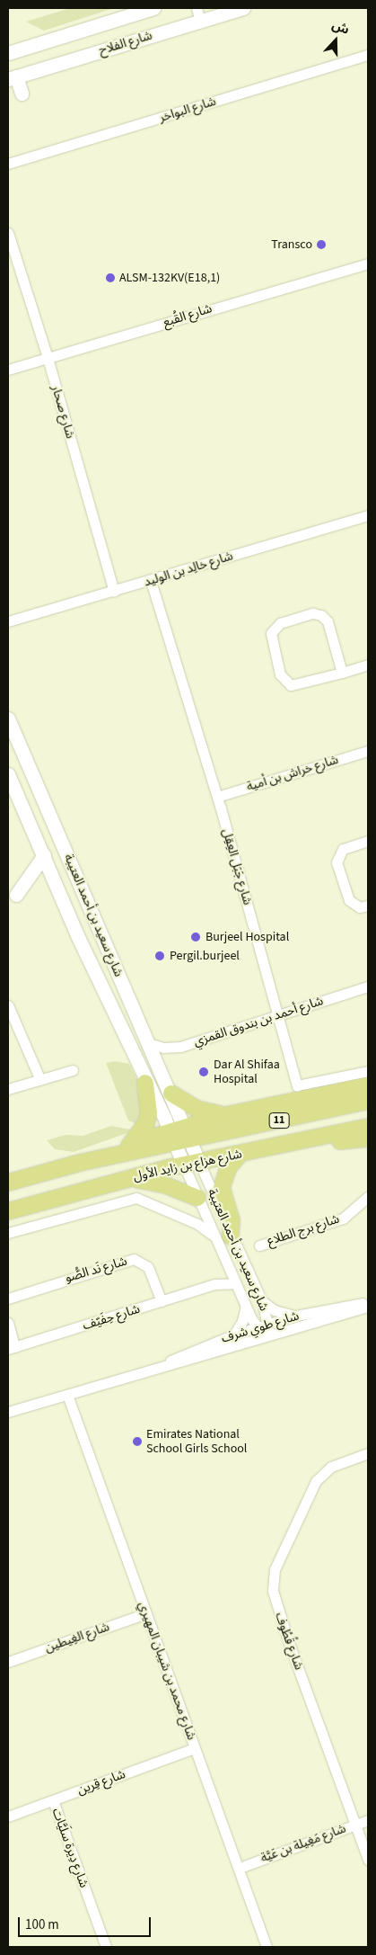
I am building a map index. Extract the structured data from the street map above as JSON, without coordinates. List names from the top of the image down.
{
  "streets": {
    "main road": [
      "شارع الفلاح",
      "شارع سعيد بن أحمد العتيبة",
      "11",
      "شارع هزاع بن زايد الأول"
    ],
    "street": [
      "شارع البواخر",
      "شارع القُبع",
      "شارع صحار",
      "شارع خالِد بن الوليد",
      "شارع خراش بن أمية",
      "شارع جَبَل العِقِل",
      "شارع أحمد بن بندوق القمزي",
      "شارع برج الطلاع",
      "شارع نَد الصُّو",
      "شارع حِفَيّف",
      "شارع طوي شرف",
      "شارع الغِيطين",
      "شارع قُطُوف",
      "شارع محمد بن شيبان المهيري",
      "شارع قِرين",
      "شارع مَغِيلة بن عَيَّة",
      "شارع دِيرة سلَيَّات"
    ]
  },
  "crossings": [
    ["شارع القُبع", "شارع صحار"],
    ["شارع صحار", "شارع خالِد بن الوليد"],
    ["شارع خالِد بن الوليد", "شارع جَبَل العِقِل"],
    ["شارع خراش بن أمية", "شارع جَبَل العِقِل"],
    ["شارع جَبَل العِقِل", "شارع أحمد بن بندوق القمزي"],
    ["شارع سعيد بن أحمد العتيبة", "شارع أحمد بن بندوق القمزي"],
    ["شارع سعيد بن أحمد العتيبة", "شارع هزاع بن زايد الأول"],
    ["شارع سعيد بن أحمد العتيبة", "شارع حِفَيّف"],
    ["شارع سعيد بن أحمد العتيبة", "شارع طوي شرف"],
    ["شارع نَد الصُّو", "شارع حِفَيّف"],
    ["شارع طوي شرف", "شارع محمد بن شيبان المهيري"],
    ["شارع الغِيطين", "شارع محمد بن شيبان المهيري"],
    ["شارع قُطُوف", "شارع مَغِيلة بن عَيَّة"],
    ["شارع محمد بن شيبان المهيري", "شارع قِرين"],
    ["شارع محمد بن شيبان المهيري", "شارع مَغِيلة بن عَيَّة"],
    ["شارع قِرين", "شارع دِيرة سلَيَّات"]
  ],
  "places": [
    "Transco",
    "ALSM-132KV(E18,1)",
    "Burjeel Hospital",
    "Pergil.burjeel",
    "Dar Al Shifaa Hospital",
    "Emirates National School Girls School"
  ],
  "scale_bar": "100 m",
  "north": "top"
}
